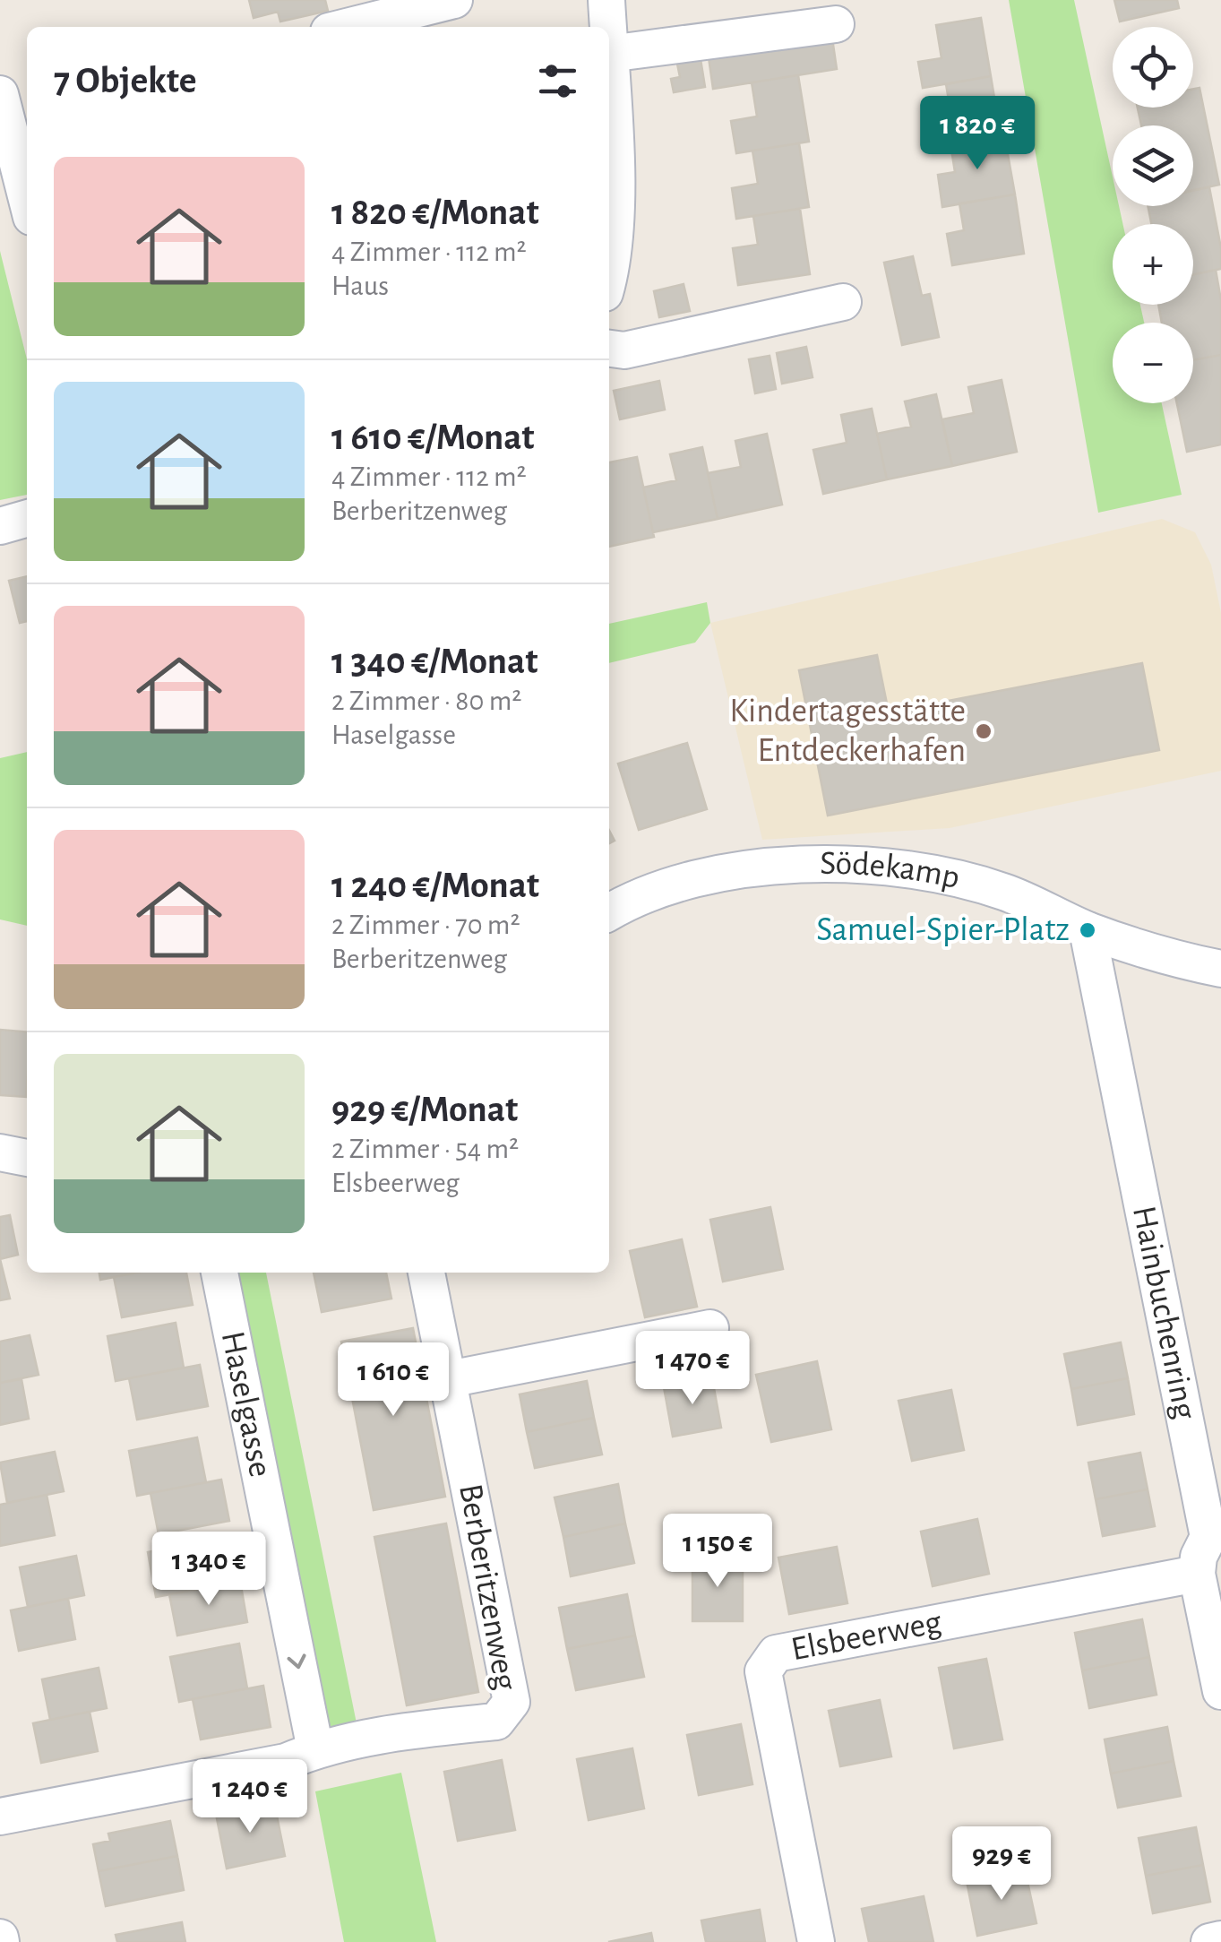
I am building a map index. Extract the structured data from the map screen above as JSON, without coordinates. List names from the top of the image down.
{
  "streets": {
    "street": [
      "Södekamp",
      "Hainbuchenring",
      "Haselgasse",
      "Berberitzenweg",
      "Elsbeerweg"
    ]
  },
  "crossings": [
    ["Södekamp", "Hainbuchenring"],
    ["Hainbuchenring", "Elsbeerweg"],
    ["Haselgasse", "Berberitzenweg"]
  ],
  "one_way": ["Haselgasse"],
  "places": ["Kindertagesstätte Entdeckerhafen", "Samuel-Spier-Platz"],
  "page": {
    "map_buttons": ["+", "−"],
    "heading": "7 Objekte",
    "price": [
      "1 820 €",
      "1 470 €",
      "1 610 €",
      "1 150 €",
      "1 340 €",
      "1 240 €",
      "929 €"
    ],
    "list": [
      {
        "name": "1 820 €/Monat",
        "note": "4 Zimmer · 112 m² · Haus"
      },
      {
        "name": "1 610 €/Monat",
        "note": "4 Zimmer · 112 m² · Berberitzenweg"
      },
      {
        "name": "1 340 €/Monat",
        "note": "2 Zimmer · 80 m² · Haselgasse"
      },
      {
        "name": "1 240 €/Monat",
        "note": "2 Zimmer · 70 m² · Berberitzenweg"
      },
      {
        "name": "929 €/Monat",
        "note": "2 Zimmer · 54 m² · Elsbeerweg"
      }
    ]
  }
}
